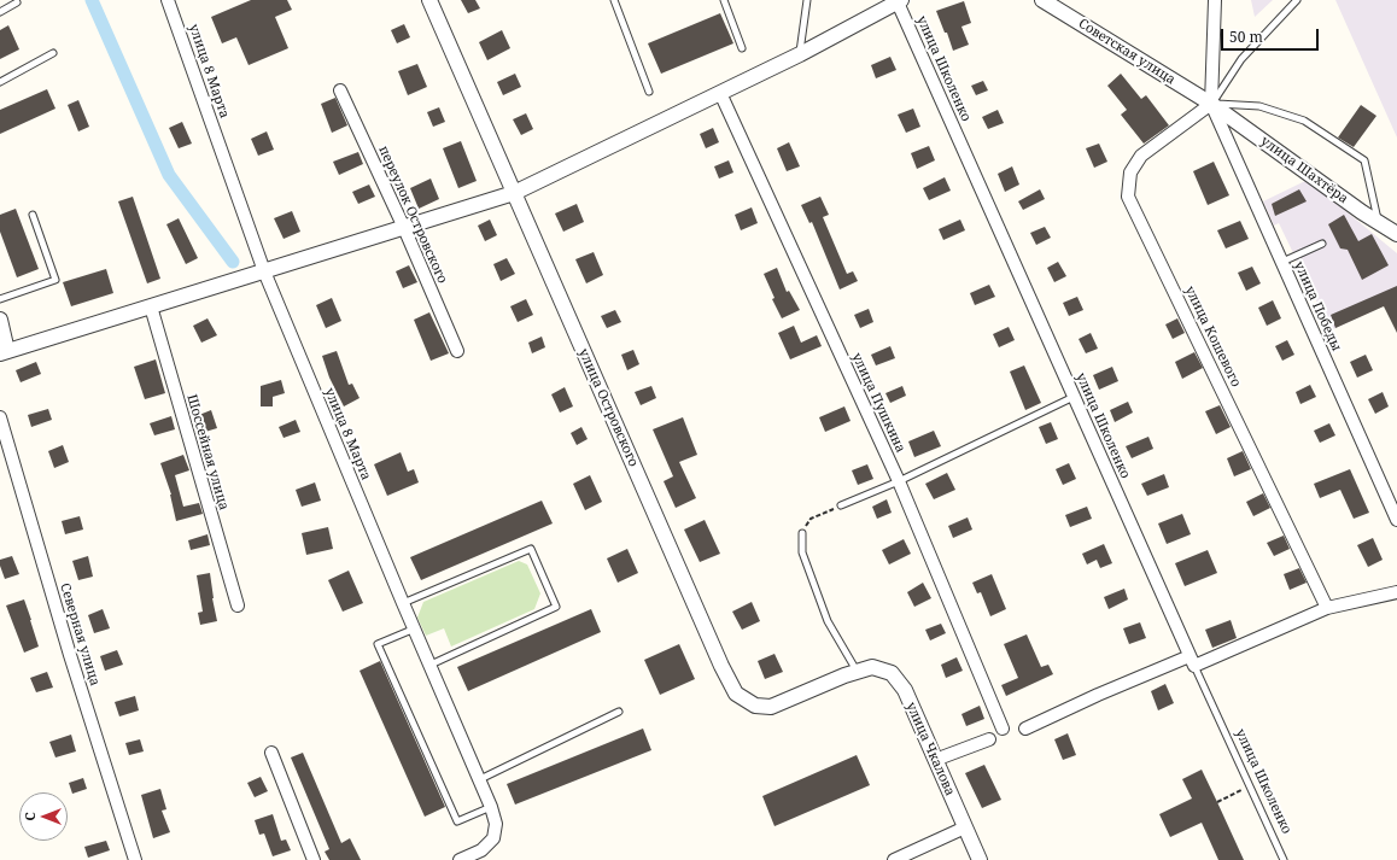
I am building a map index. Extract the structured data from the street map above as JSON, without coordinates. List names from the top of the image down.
{
  "streets": {
    "street": [
      "Советская улица",
      "улица Школенко",
      "улица 8 Марта",
      "улица Шахтёра",
      "переулок Островского",
      "улица Победы",
      "улица Кошевого",
      "улица Пушкина",
      "улица Островского",
      "Шоссейная улица",
      "Северная улица",
      "улица Чкалова"
    ]
  },
  "crossings": [
    ["Советская улица", "улица Шахтёра"],
    ["Советская улица", "улица Победы"],
    ["Советская улица", "улица Кошевого"],
    ["улица Шахтёра", "улица Победы"],
    ["улица Шахтёра", "улица Кошевого"],
    ["улица Победы", "улица Кошевого"],
    ["улица Островского", "улица Чкалова"]
  ],
  "scale_bar": "50 m",
  "north": "left"
}
